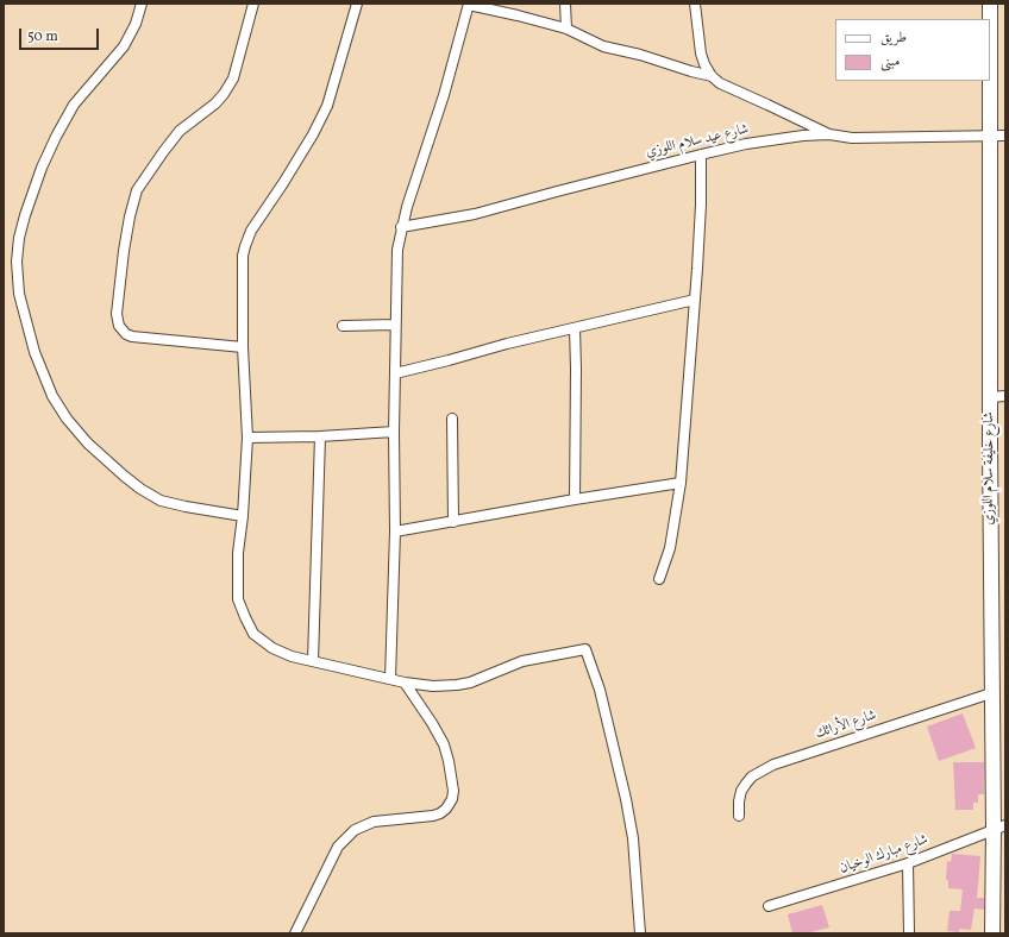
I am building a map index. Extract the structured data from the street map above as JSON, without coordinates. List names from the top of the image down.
{
  "streets": {
    "street": [
      "شارع عيد سلام اللوزي",
      "شارع خليفة سلام اللوزي",
      "شارع الأرائك",
      "شارع مبارك الوخيان"
    ]
  },
  "crossings": [
    ["شارع عيد سلام اللوزي", "شارع خليفة سلام اللوزي"],
    ["شارع خليفة سلام اللوزي", "شارع الأرائك"],
    ["شارع خليفة سلام اللوزي", "شارع مبارك الوخيان"]
  ],
  "legend": ["طريق", "مبنى"],
  "scale_bar": "50 m"
}
